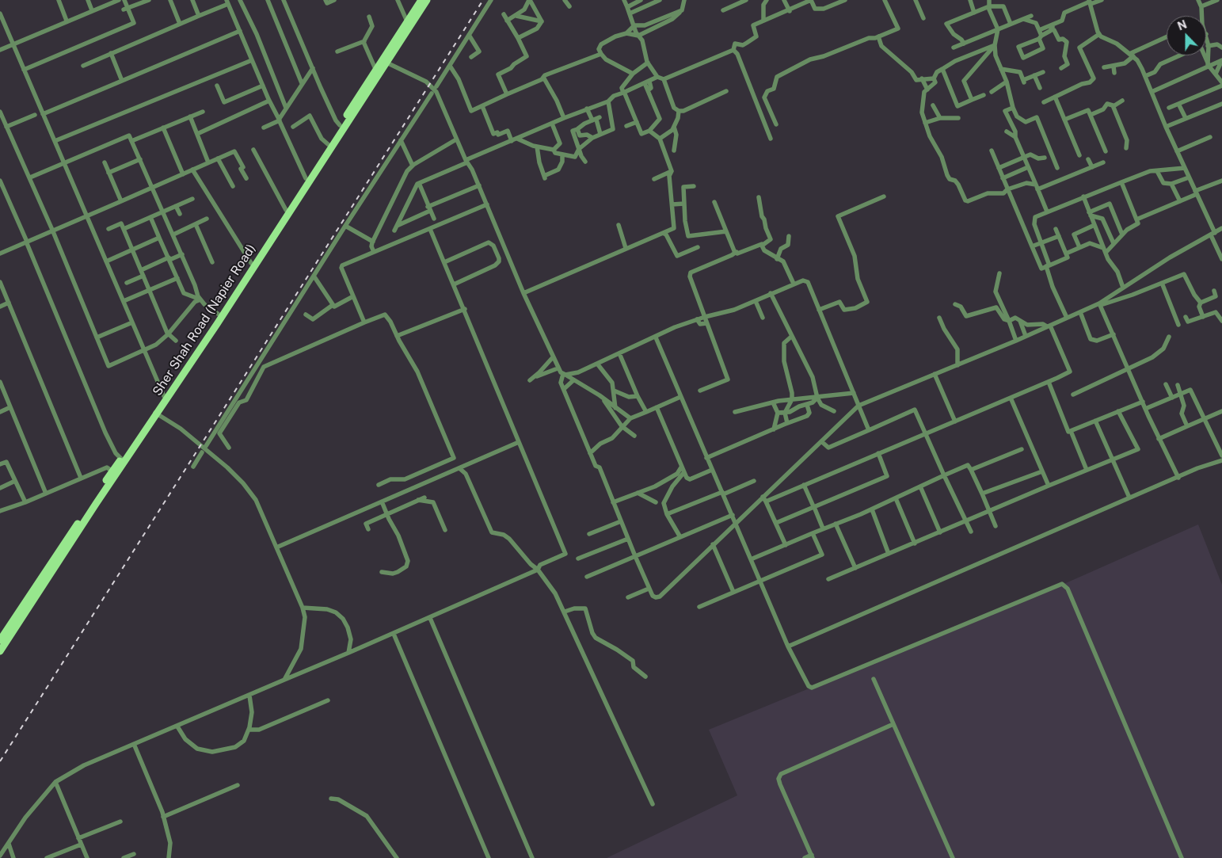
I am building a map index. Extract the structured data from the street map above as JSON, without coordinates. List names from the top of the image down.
{
  "streets": {
    "main road": ["Sher Shah Road (Napier Road)"]
  },
  "north": "top"
}
